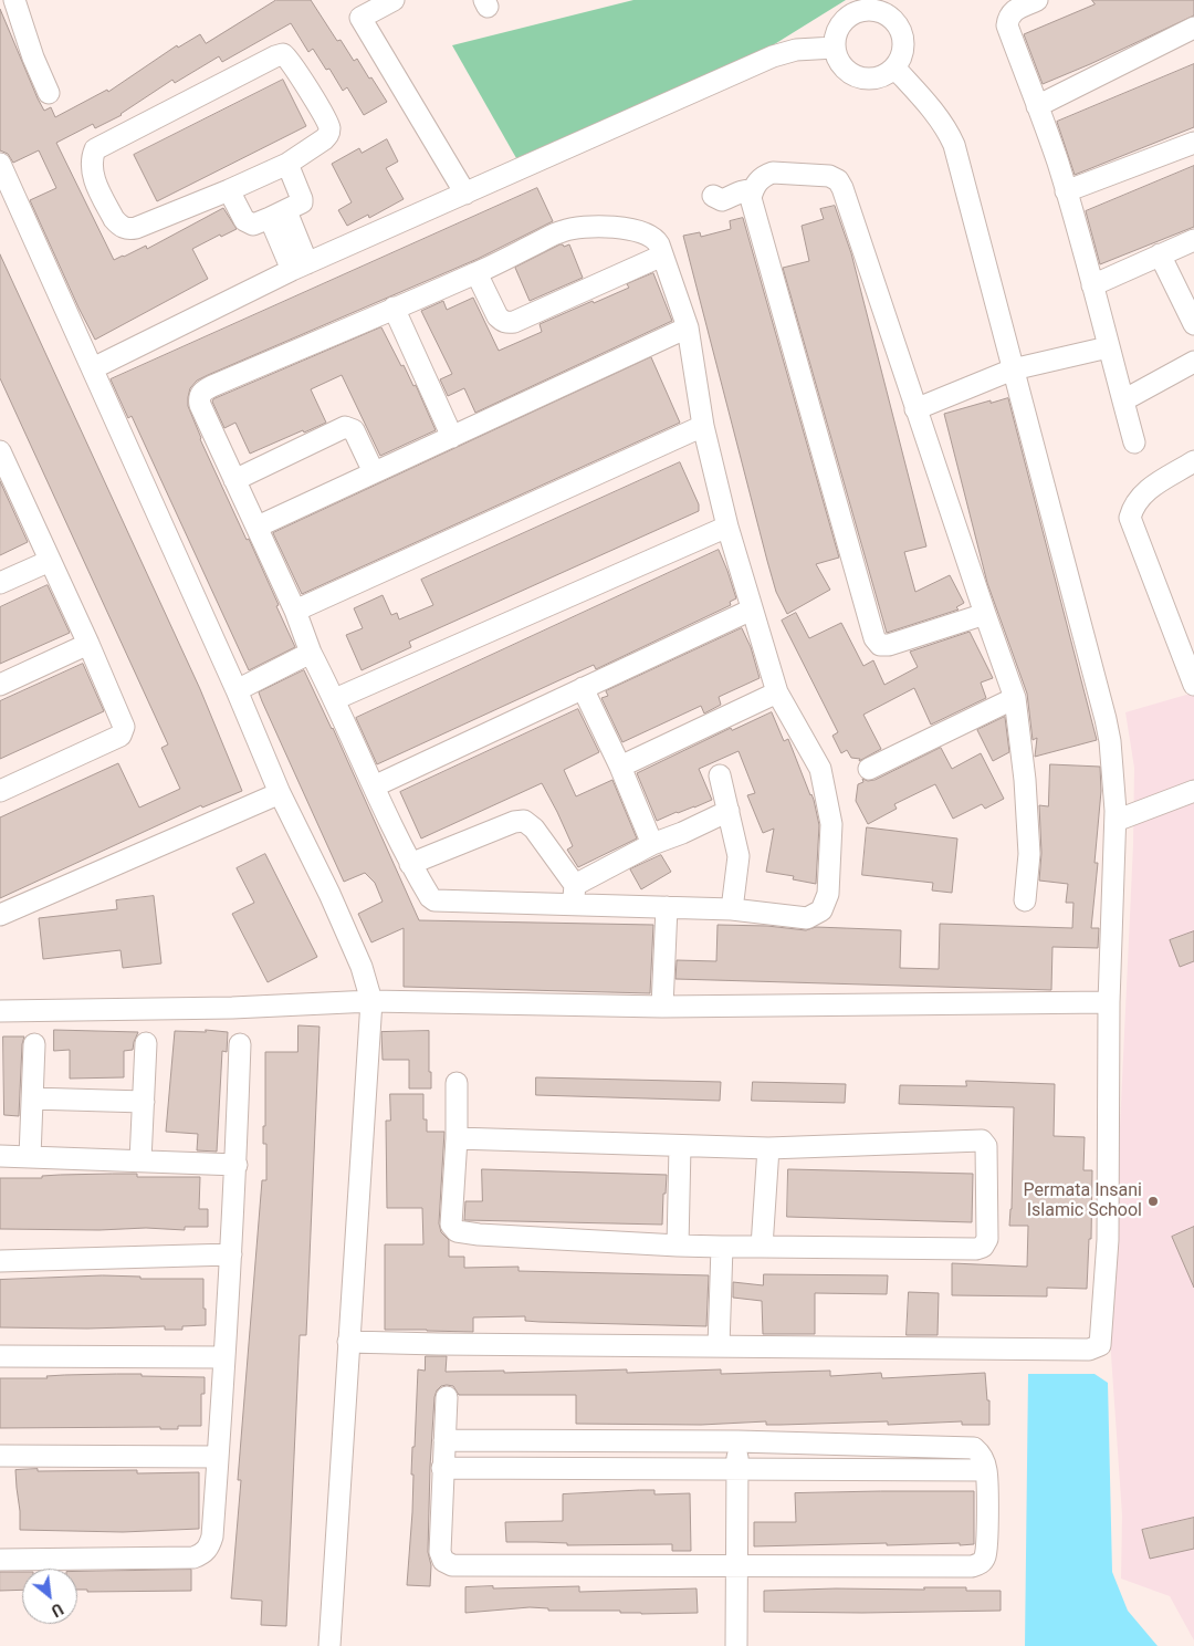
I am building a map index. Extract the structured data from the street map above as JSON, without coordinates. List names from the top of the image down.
{
  "places": ["Permata Insani Islamic School"],
  "north": "bottom right"
}
